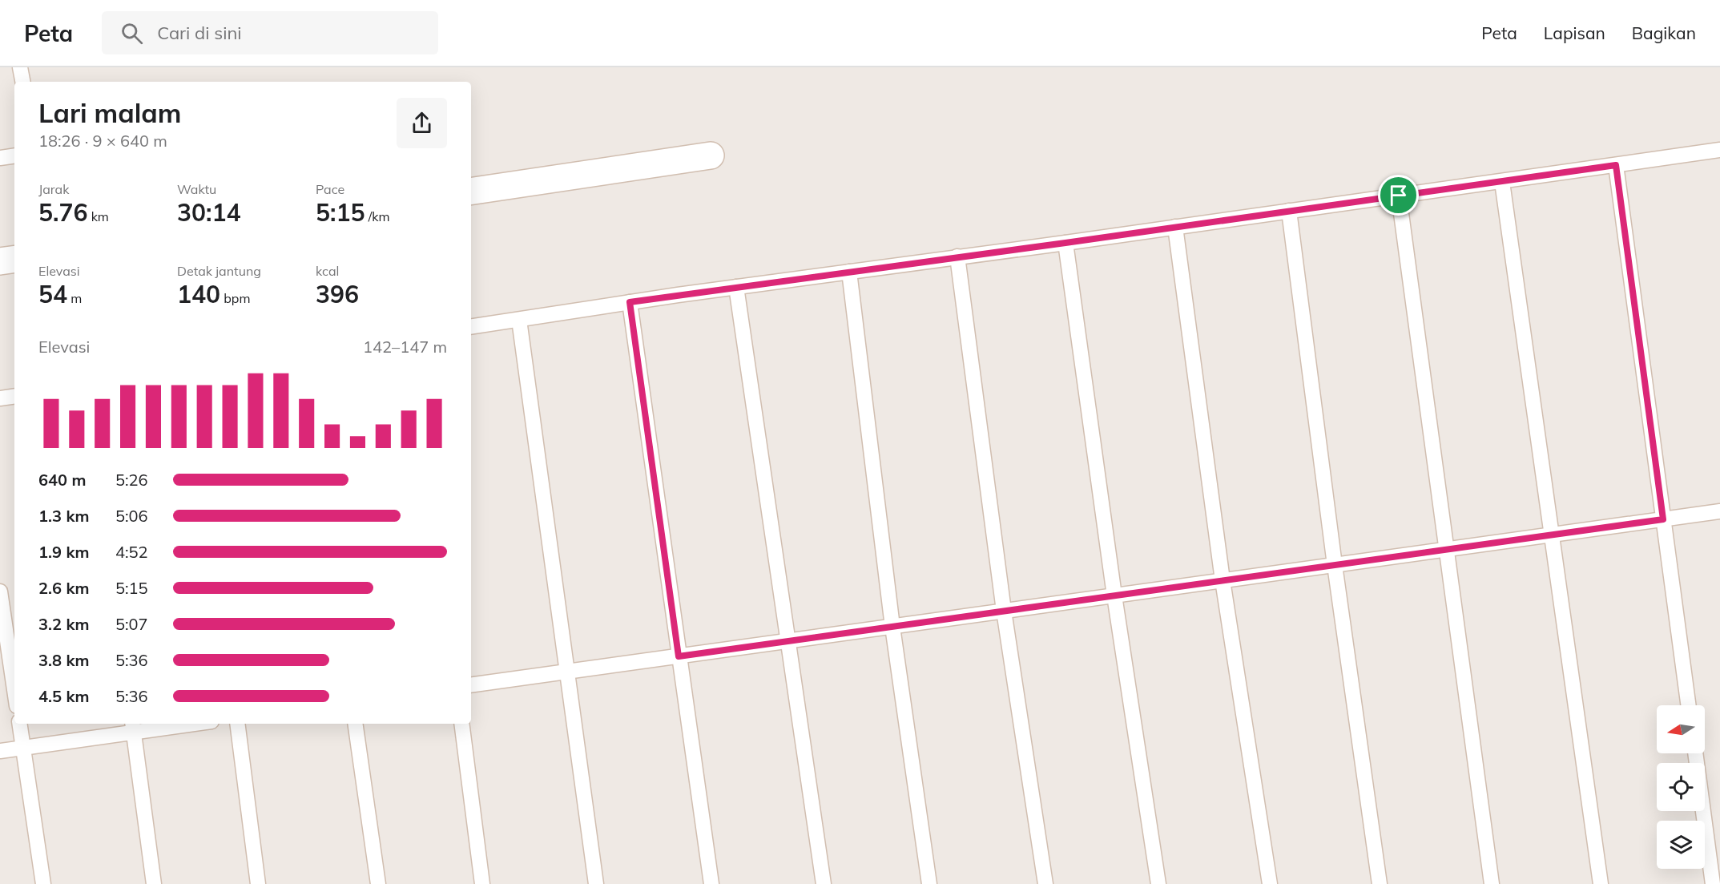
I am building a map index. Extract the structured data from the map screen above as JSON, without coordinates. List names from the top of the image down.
{
  "north": "left",
  "page": {
    "header": "Peta",
    "search": "Cari di sini",
    "nav": ["Peta", "Lapisan", "Bagikan"],
    "heading": ["Lari malam", "18:26 · 9 × 640 m"],
    "stats": [
      ["Jarak", "5.76 km"],
      ["Waktu", "30:14"],
      ["Pace", "5:15 /km"],
      ["Elevasi", "54 m"],
      ["Detak jantung", "140 bpm"],
      ["kcal", "396"]
    ],
    "chart": ["Elevasi", "142–147 m"],
    "list": [
      {
        "name": "640 m",
        "note": "5:26"
      },
      {
        "name": "1.3 km",
        "note": "5:06"
      },
      {
        "name": "1.9 km",
        "note": "4:52"
      },
      {
        "name": "2.6 km",
        "note": "5:15"
      },
      {
        "name": "3.2 km",
        "note": "5:07"
      },
      {
        "name": "3.8 km",
        "note": "5:36"
      },
      {
        "name": "4.5 km",
        "note": "5:36"
      }
    ]
  }
}
